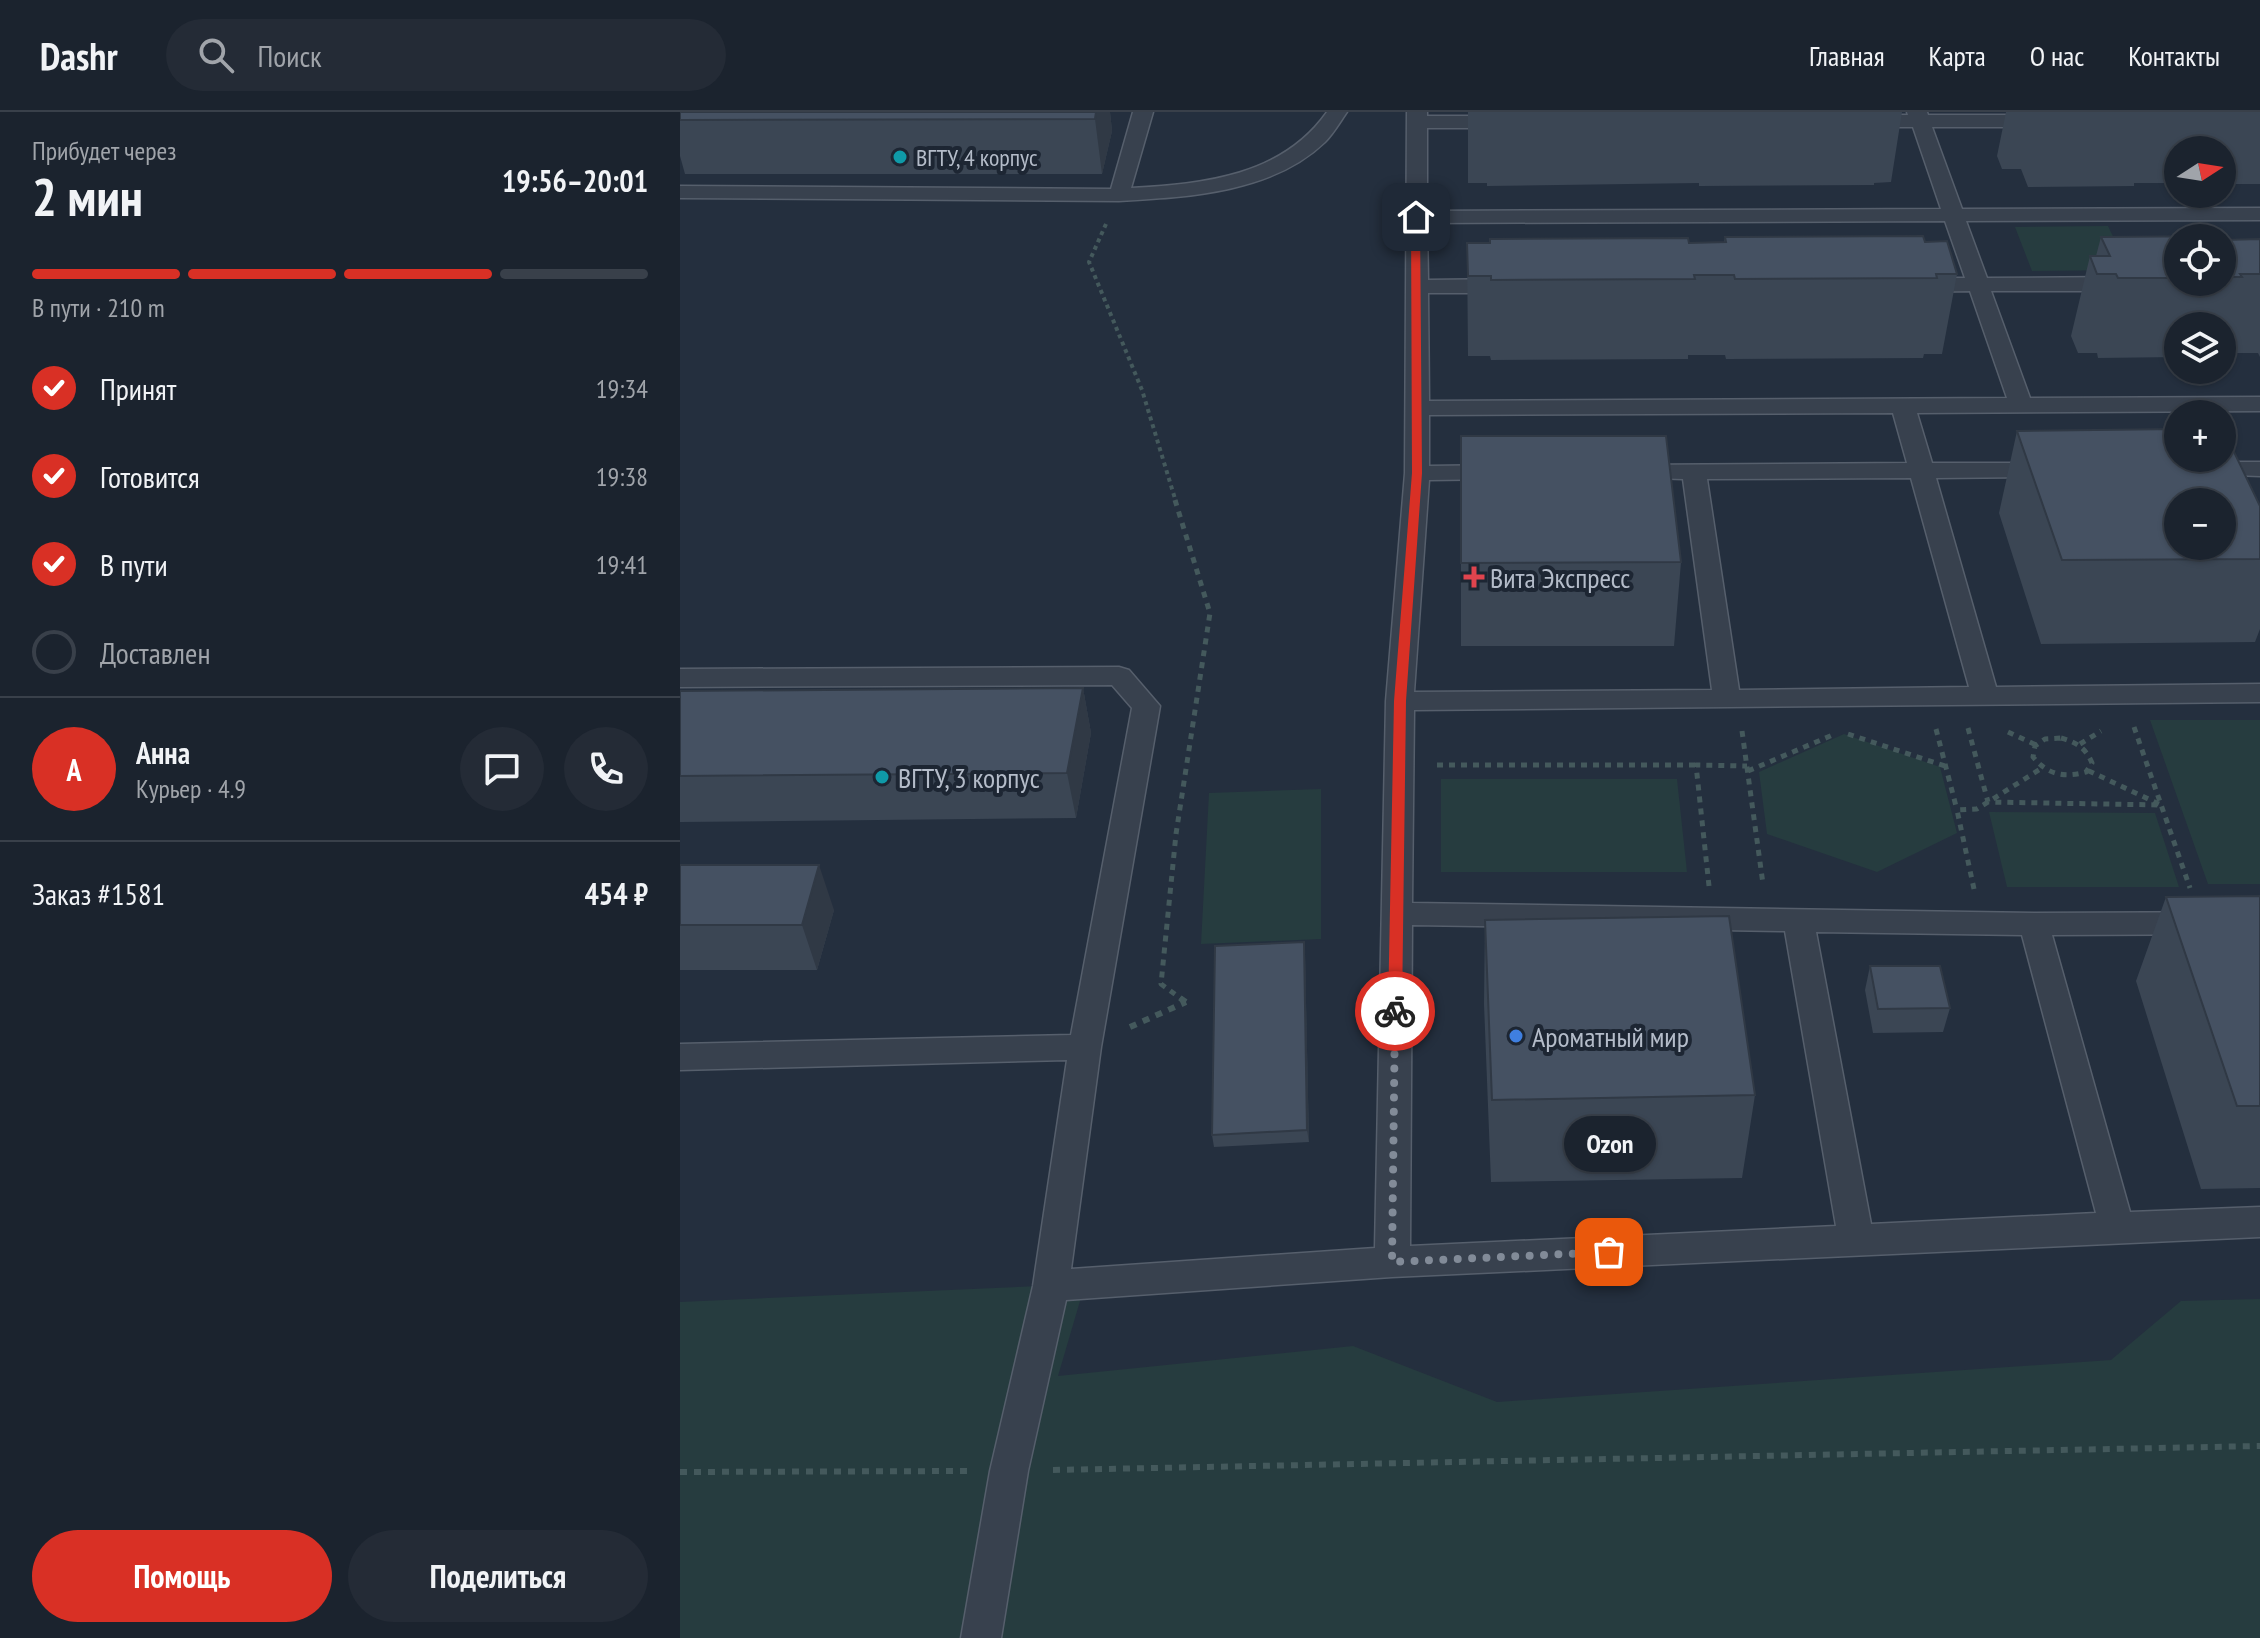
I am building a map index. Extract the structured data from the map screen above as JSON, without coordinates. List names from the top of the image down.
{
  "places": {
    "other": [
      "ВГТУ, 4 корпус",
      "ВГТУ, 3 корпус",
      "Ароматный мир",
      "Ozon"
    ],
    "health": ["Вита Экспресс"]
  },
  "north": "right",
  "page": {
    "header": "Dashr",
    "search": "Поиск",
    "nav": [
      "Главная",
      "Карта",
      "О нас",
      "Контакты"
    ],
    "heading": ["2 мин", "Прибудет через", "19:56–20:01"],
    "panel": [
      "Анна",
      "Курьер · 4.9",
      "Заказ #1581",
      "454 ₽"
    ],
    "map_buttons": ["+", "−"],
    "bar": "В пути · 210 m",
    "list": [
      ["Принят", "19:34"],
      ["Готовится", "19:38"],
      ["В пути", "19:41"],
      "Доставлен"
    ],
    "round": "А",
    "bubble": "Ozon",
    "buttons": ["Помощь", "Поделиться"]
  }
}
